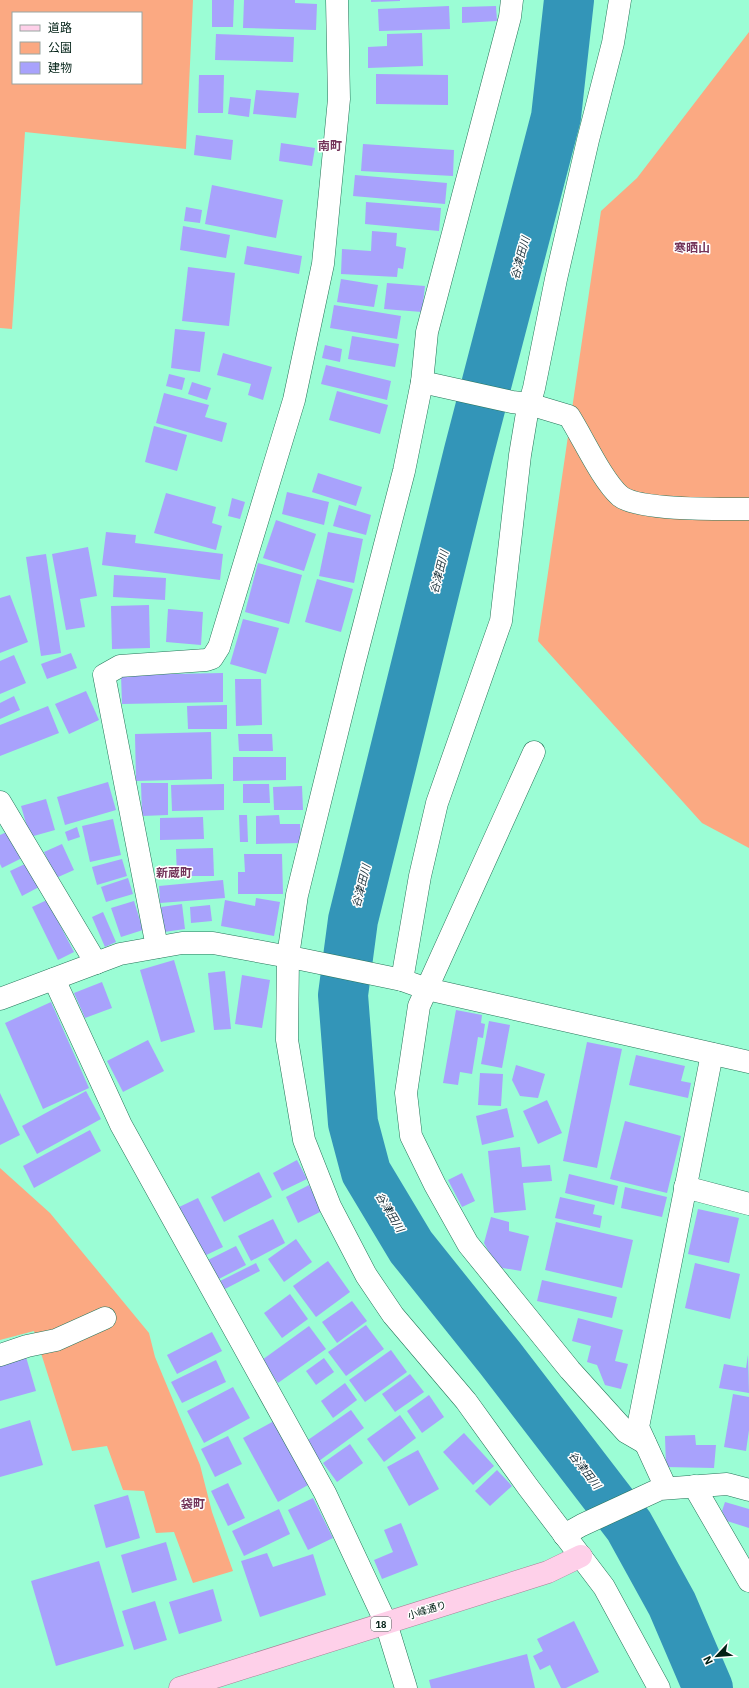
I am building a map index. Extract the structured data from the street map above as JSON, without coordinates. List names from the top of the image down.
{
  "streets": {
    "main road": ["小峰通り", "18"]
  },
  "districts": [
    "南町",
    "寒晒山",
    "新蔵町",
    "袋町"
  ],
  "water": ["谷津田川"],
  "legend": ["道路", "公園", "建物"],
  "north": "bottom left"
}
